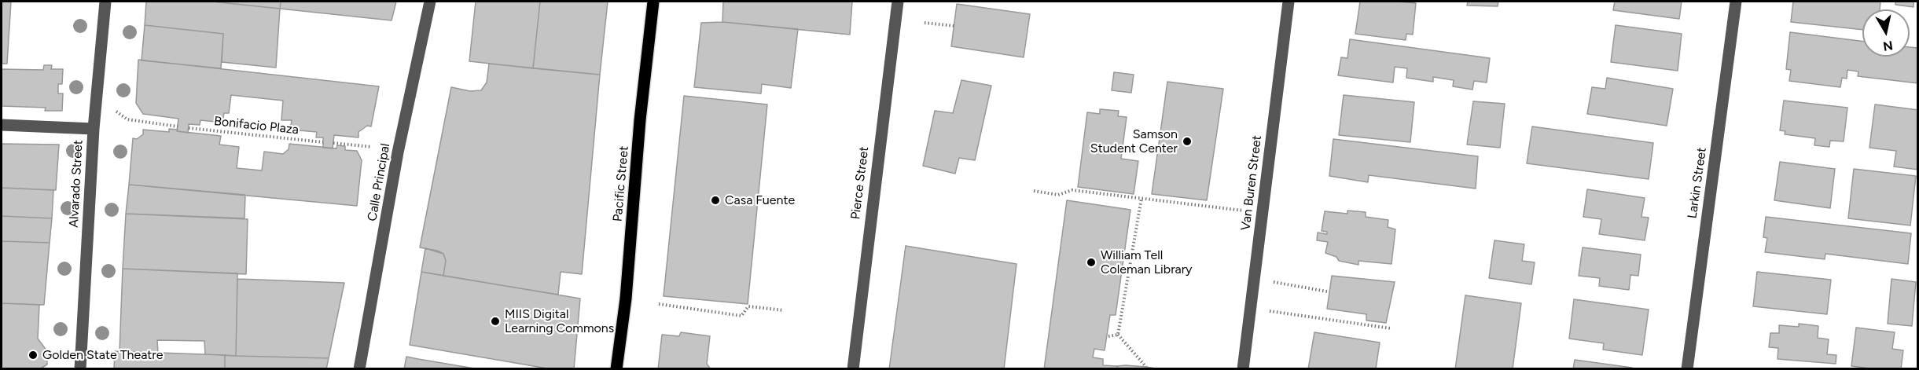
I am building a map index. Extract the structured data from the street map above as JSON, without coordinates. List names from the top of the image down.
{
  "streets": {
    "main road": ["Pacific Street"],
    "street": [
      "Calle Principal",
      "Pierce Street",
      "Van Buren Street",
      "Larkin Street",
      "Alvarado Street"
    ],
    "path": ["Bonifacio Plaza"]
  },
  "places": [
    "Samson Student Center",
    "Casa Fuente",
    "William Tell Coleman Library",
    "MIIS Digital Learning Commons",
    "Golden State Theatre"
  ],
  "north": "bottom"
}
